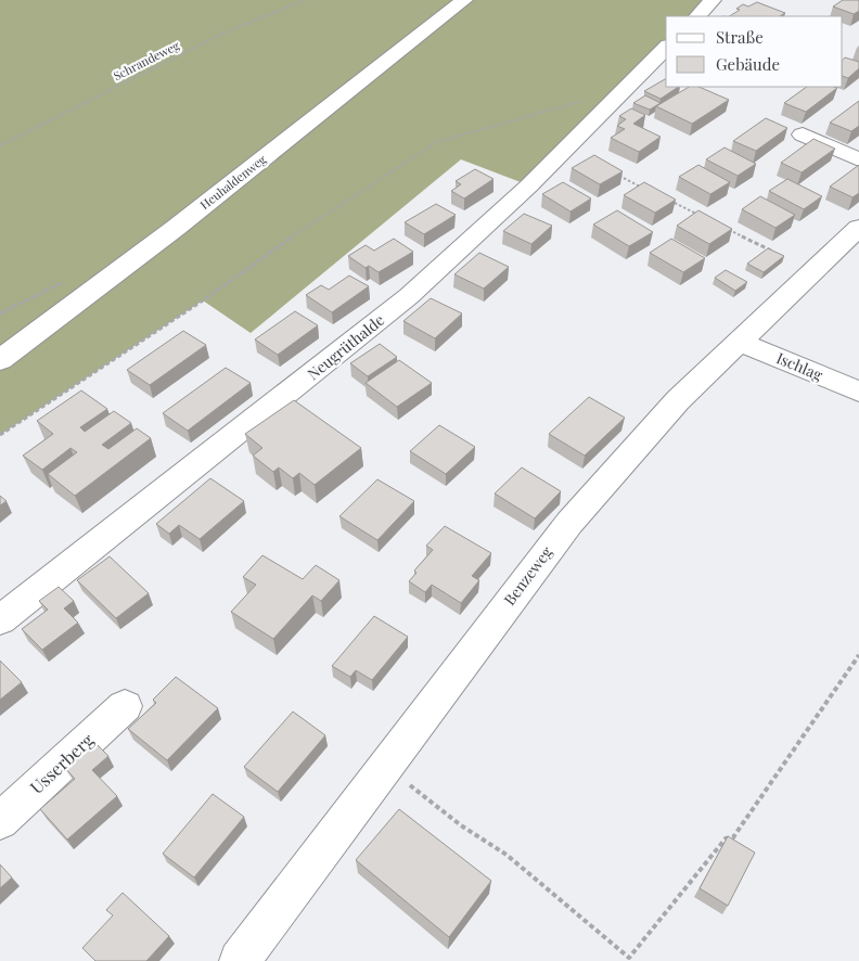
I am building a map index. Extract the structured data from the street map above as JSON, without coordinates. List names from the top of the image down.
{
  "streets": {
    "street": [
      "Heuhaldenweg",
      "Neugrüthalde",
      "Ischlag",
      "Benzeweg",
      "Usserberg"
    ],
    "path": ["Schrandeweg"]
  },
  "crossings": [
    ["Ischlag", "Benzeweg"]
  ],
  "legend": ["Straße", "Gebäude"]
}
